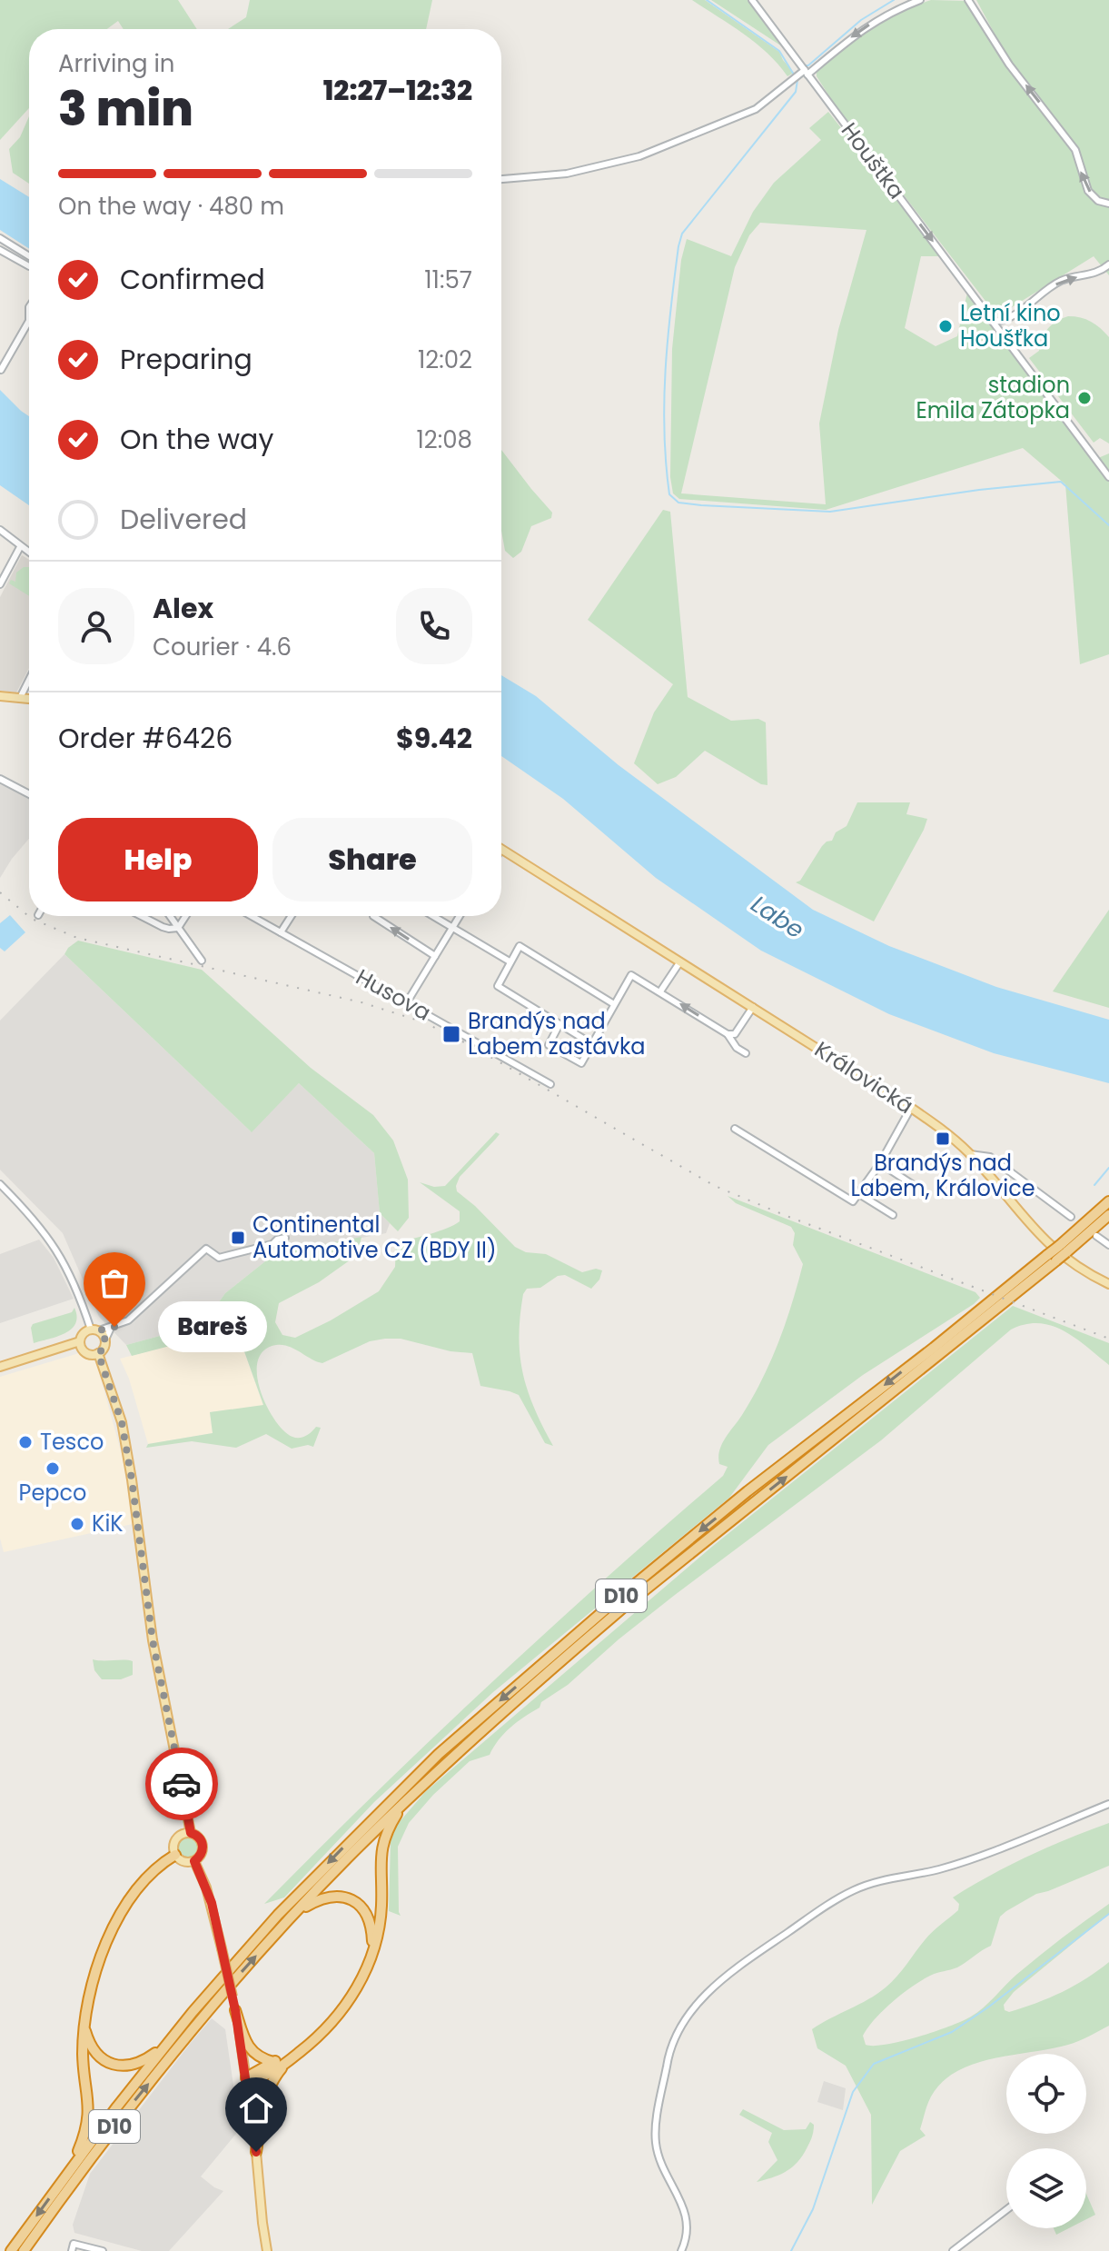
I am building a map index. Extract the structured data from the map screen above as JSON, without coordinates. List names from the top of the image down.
{
  "streets": {
    "highway": ["D10"],
    "main road": ["Královická"],
    "street": ["Houštka", "Husova"]
  },
  "one_way": ["Houštka"],
  "water": ["Labe"],
  "places": {
    "other": [
      "Letní kino Houšťka",
      "stadion Emila Zátopka",
      "Bareš",
      "Tesco",
      "Pepco",
      "KiK"
    ],
    "transit": ["Brandýs nad Labem zastávka", "Brandýs nad Labem, Královice", "Continental Automotive CZ (BDY II)"]
  },
  "page": {
    "heading": ["3 min", "Arriving in", "12:27–12:32"],
    "panel": [
      "Alex",
      "Courier · 4.6",
      "Order #6426",
      "$9.42"
    ],
    "bar": "On the way · 480 m",
    "list": [
      ["Confirmed", "11:57"],
      ["Preparing", "12:02"],
      ["On the way", "12:08"],
      "Delivered"
    ],
    "buttons": ["Help", "Share"],
    "bubble": "Bareš"
  }
}
